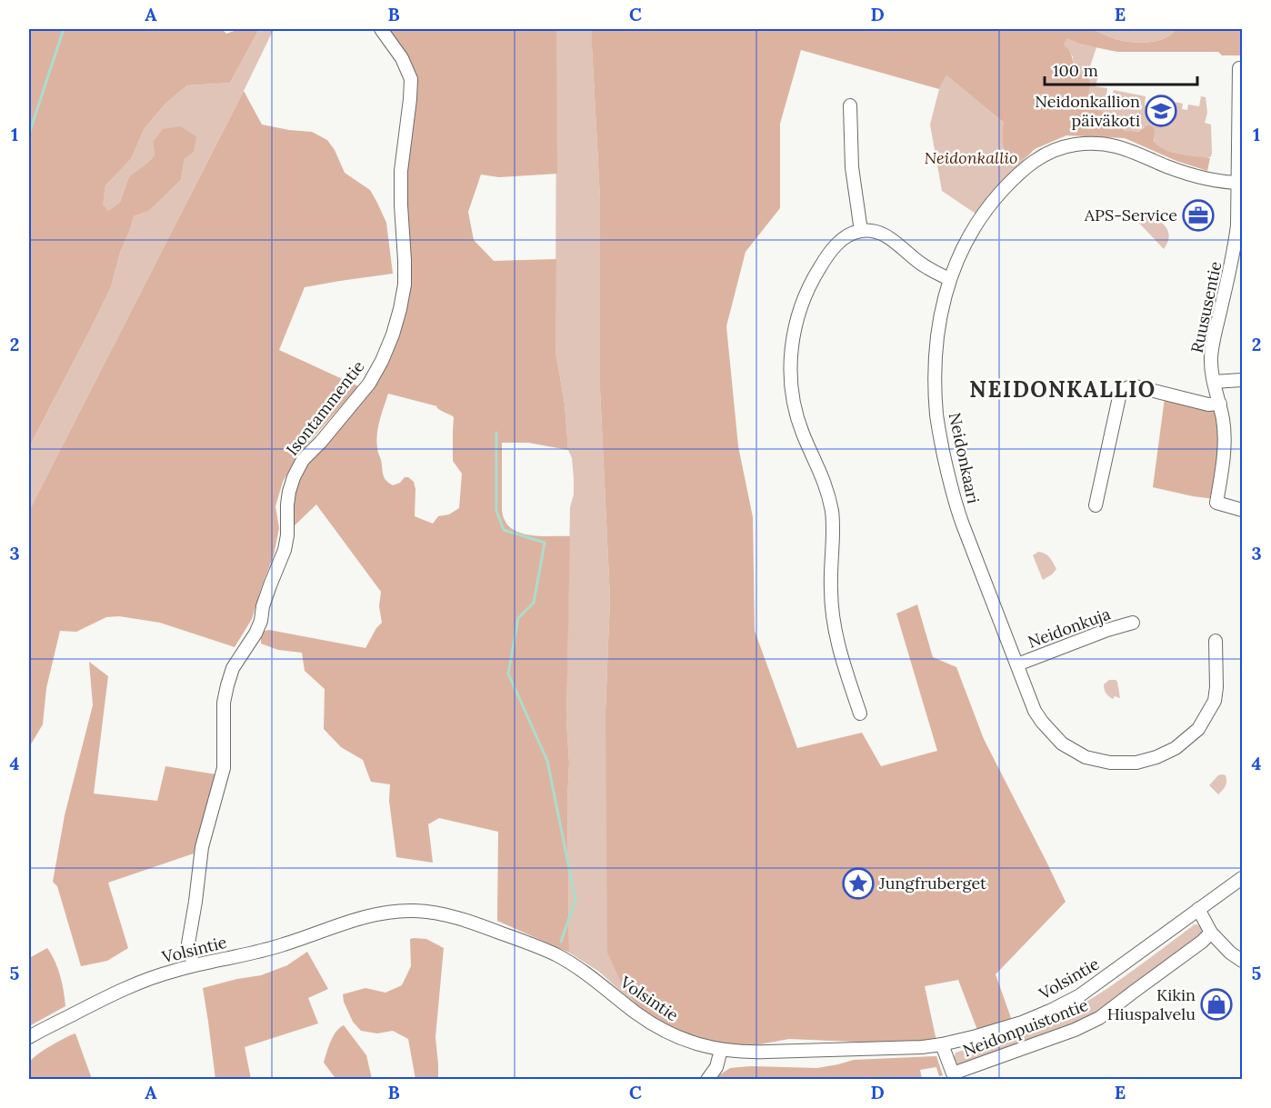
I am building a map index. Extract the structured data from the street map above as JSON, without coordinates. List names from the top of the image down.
{
  "streets": {
    "street": [
      "Ruususentie",
      "Isontammentie",
      "Neidonkaari",
      "Neidonkuja",
      "Volsintie",
      "Neidonpuistontie"
    ]
  },
  "crossings": [
    ["Ruususentie", "Neidonkaari"],
    ["Isontammentie", "Volsintie"],
    ["Neidonkaari", "Neidonkuja"],
    ["Volsintie", "Neidonpuistontie"]
  ],
  "districts": ["NEIDONKALLIO"],
  "parks": ["Neidonkallio"],
  "places": {
    "school or university": ["Neidonkallion päiväkoti"],
    "office": ["APS-Service"],
    "place": ["Jungfruberget"],
    "shop": ["Kikin Hiuspalvelu"]
  },
  "scale_bar": "100 m",
  "grid": {
    "columns": [
      "A",
      "B",
      "C",
      "D",
      "E"
    ],
    "rows": [
      "1",
      "2",
      "3",
      "4",
      "5"
    ]
  }
}
